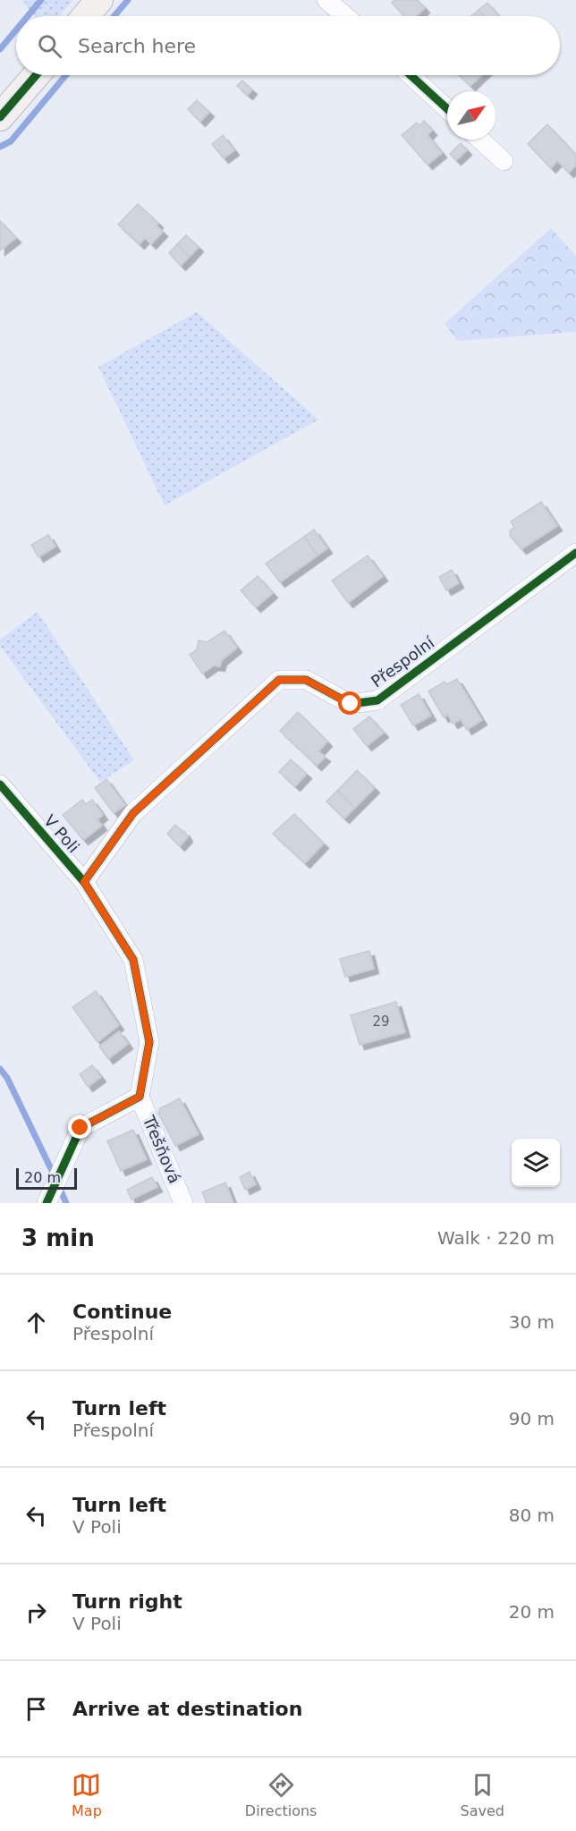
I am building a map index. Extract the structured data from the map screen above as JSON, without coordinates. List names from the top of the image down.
{
  "streets": {
    "street": ["Přespolní", "V Poli", "Třešňová"]
  },
  "crossings": [
    ["Přespolní", "V Poli"],
    ["V Poli", "Třešňová"]
  ],
  "house_numbers": ["29"],
  "scale_bar": "20 m",
  "north": "top right",
  "page": {
    "search": "Search here",
    "scale": "20 m",
    "heading": ["3 min", "Walk · 220 m"],
    "list": [
      ["Continue", "Přespolní", "30 m"],
      ["Turn left", "Přespolní", "90 m"],
      ["Turn left", "V Poli", "80 m"],
      ["Turn right", "V Poli", "20 m"],
      "Arrive at destination"
    ],
    "nav": ["Map", "Directions", "Saved"]
  }
}
